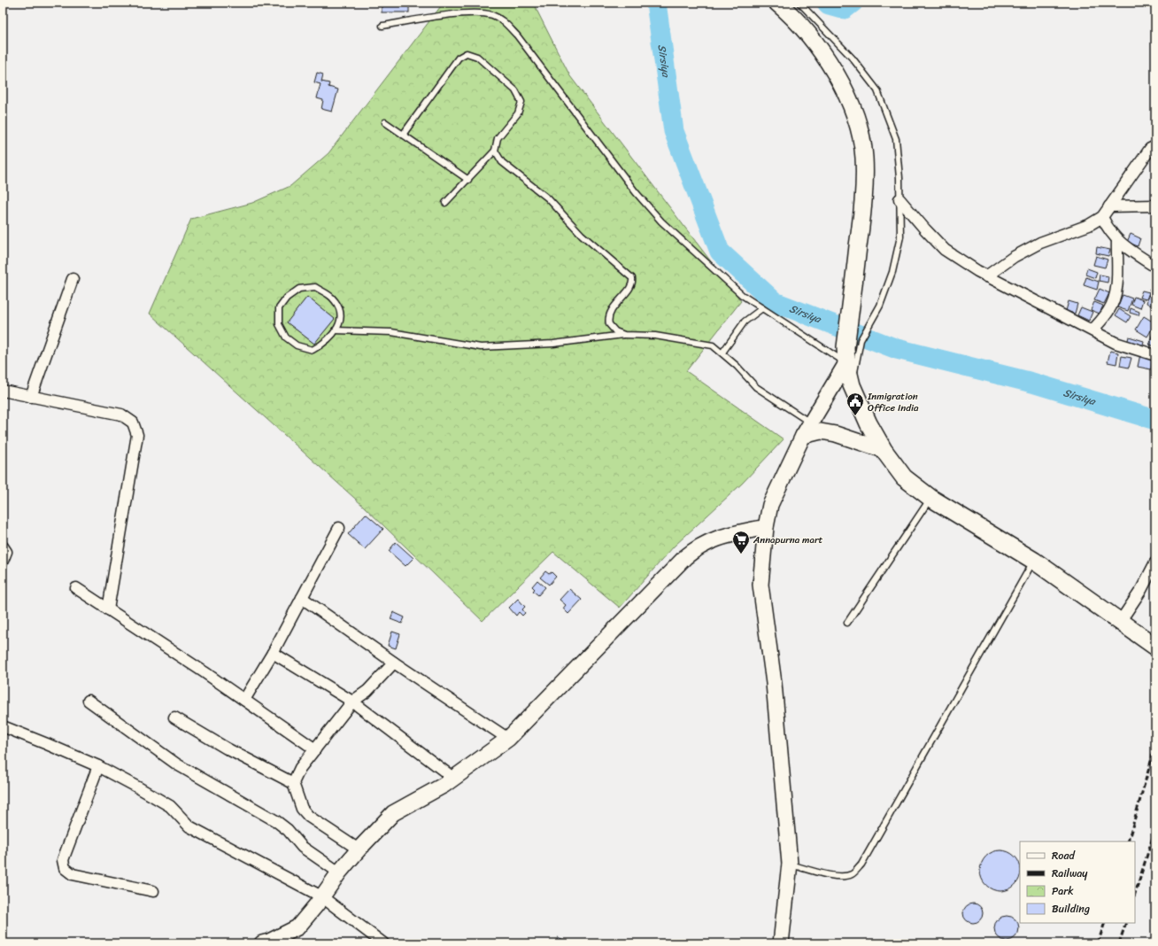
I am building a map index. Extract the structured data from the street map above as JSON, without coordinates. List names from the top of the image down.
{
  "water": ["Sirsiya"],
  "places": {
    "public building": ["Inmigration Office India"],
    "supermarket": ["Annapurna mart"]
  },
  "legend": [
    "Road",
    "Railway",
    "Park",
    "Building"
  ]
}
